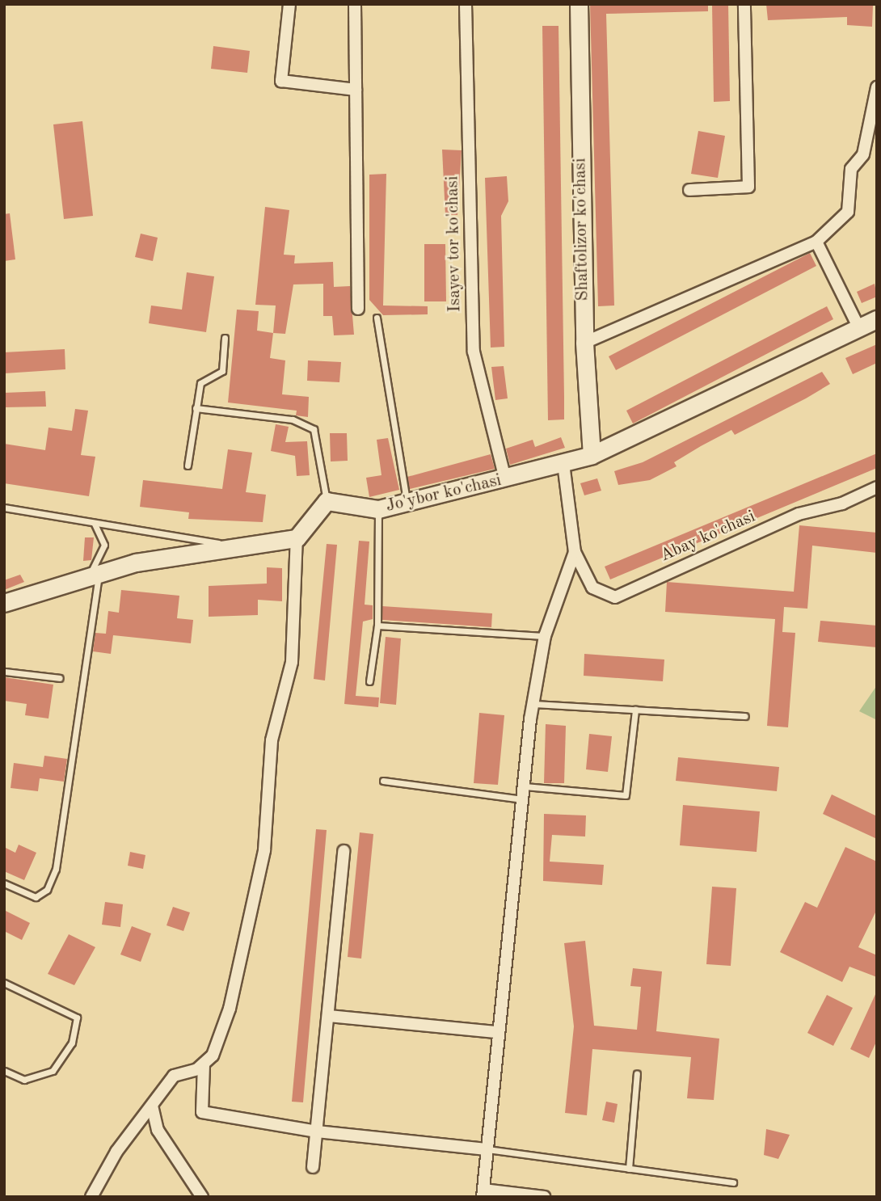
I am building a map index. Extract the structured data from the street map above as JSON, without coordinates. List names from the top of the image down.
{
  "streets": {
    "street": [
      "Shaftolizor ko'chasi",
      "Isayev tor ko'chasi",
      "Jo'ybor ko'chasi",
      "Abay ko'chasi"
    ]
  },
  "crossings": [
    ["Shaftolizor ko'chasi", "Jo'ybor ko'chasi"],
    ["Isayev tor ko'chasi", "Jo'ybor ko'chasi"]
  ]
}
